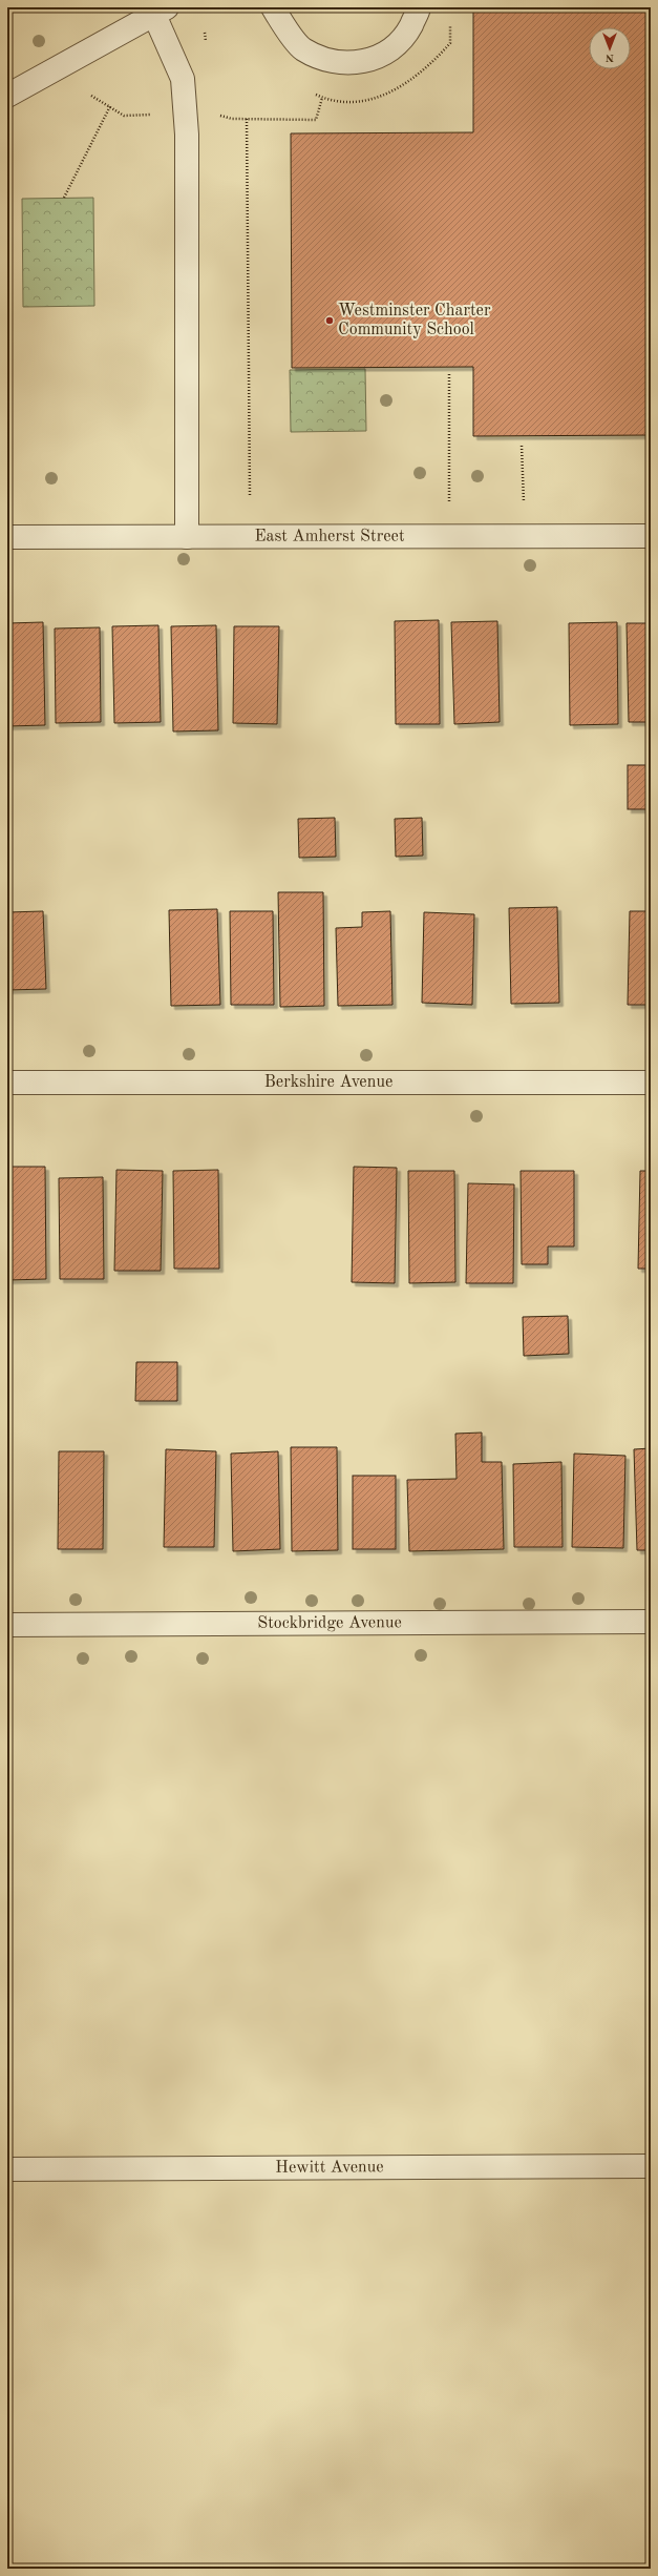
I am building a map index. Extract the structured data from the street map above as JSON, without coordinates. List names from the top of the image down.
{
  "streets": {
    "street": [
      "East Amherst Street",
      "Berkshire Avenue",
      "Stockbridge Avenue",
      "Hewitt Avenue"
    ]
  },
  "places": ["Westminster Charter Community School"],
  "north": "bottom"
}
